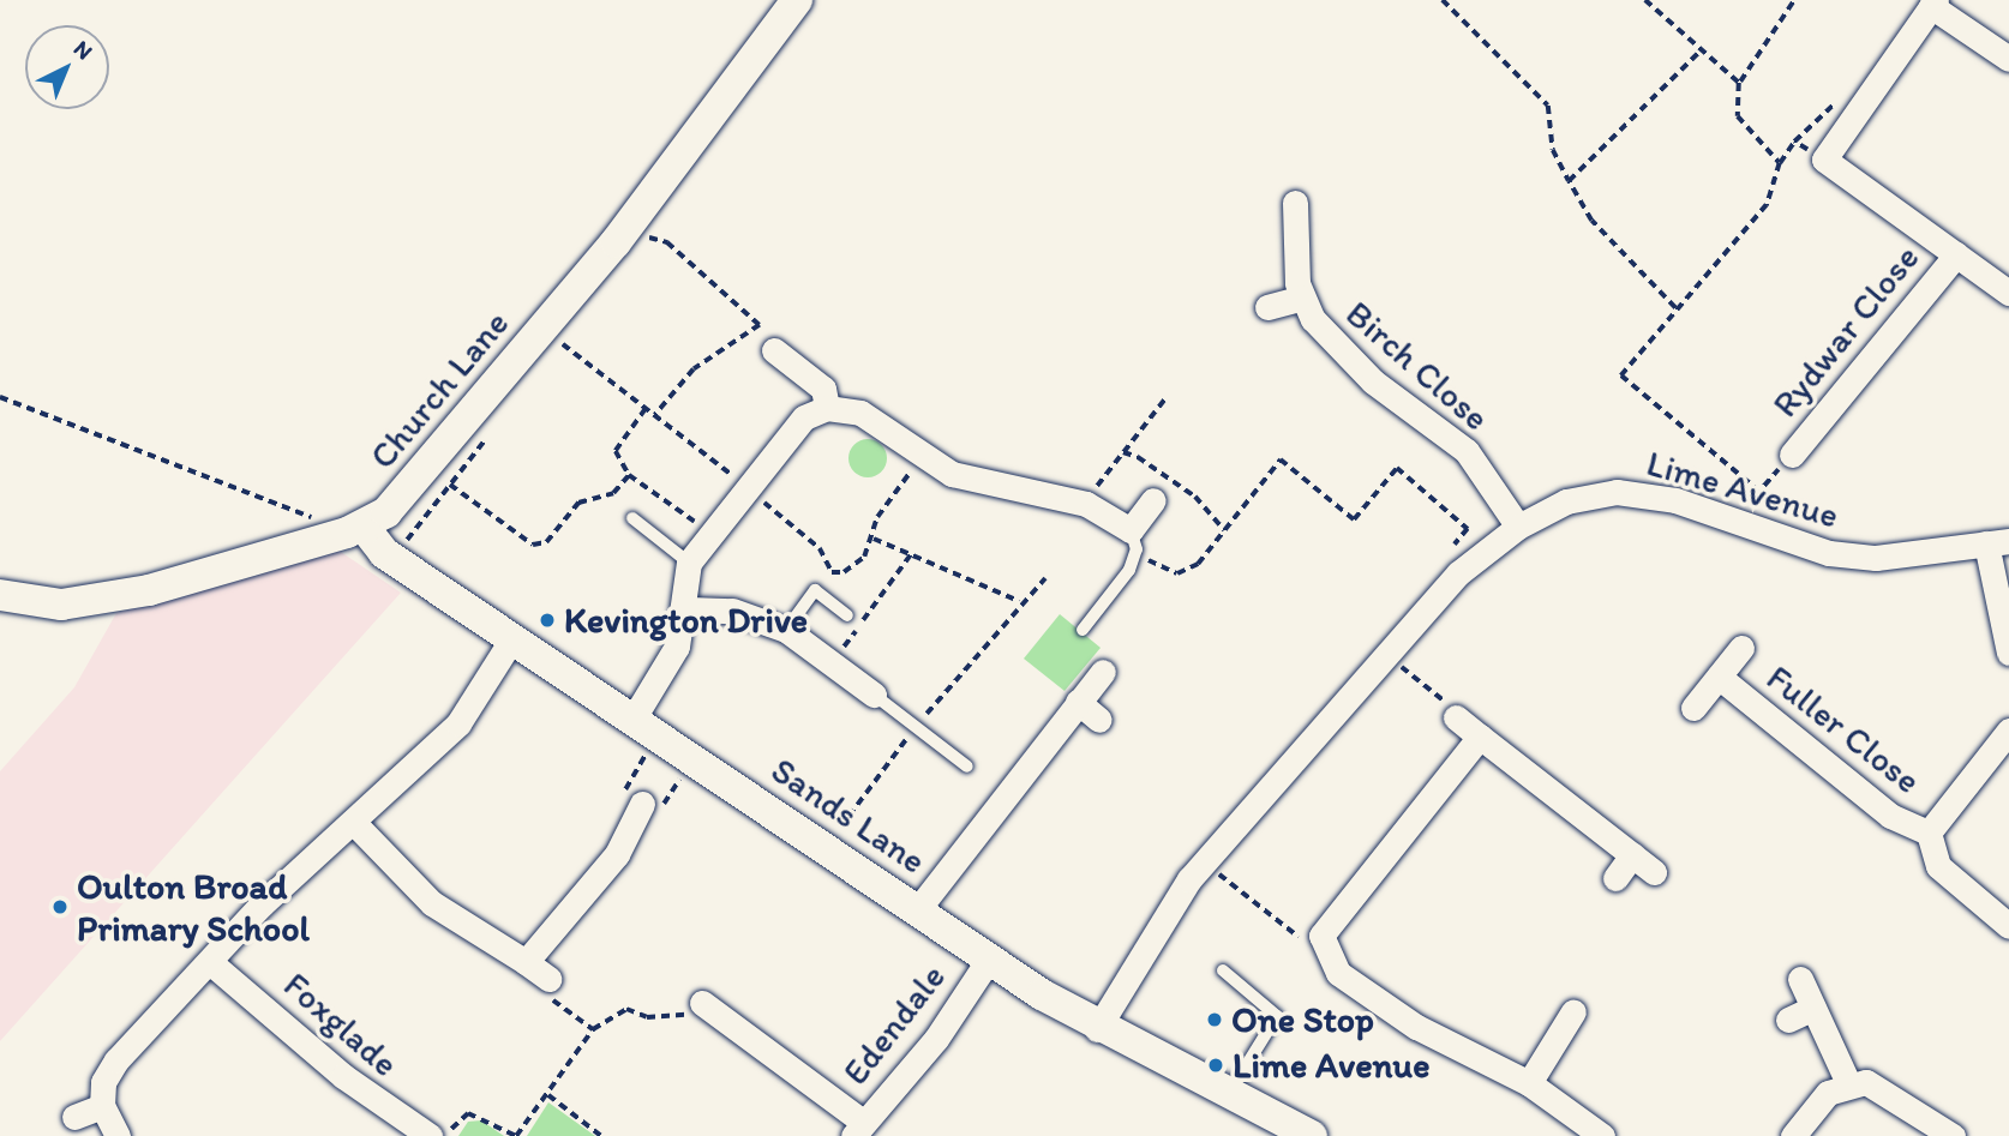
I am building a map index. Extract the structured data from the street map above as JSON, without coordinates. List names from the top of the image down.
{
  "streets": {
    "street": [
      "Rydwar Close",
      "Birch Close",
      "Church Lane",
      "Lime Avenue",
      "Fuller Close",
      "Sands Lane",
      "Foxglade",
      "Edendale"
    ]
  },
  "crossings": [
    ["Birch Close", "Lime Avenue"],
    ["Church Lane", "Sands Lane"],
    ["Lime Avenue", "Sands Lane"],
    ["Sands Lane", "Edendale"]
  ],
  "places": [
    "Kevington Drive",
    "Oulton Broad Primary School",
    "One Stop",
    "Lime Avenue"
  ],
  "north": "top right"
}
